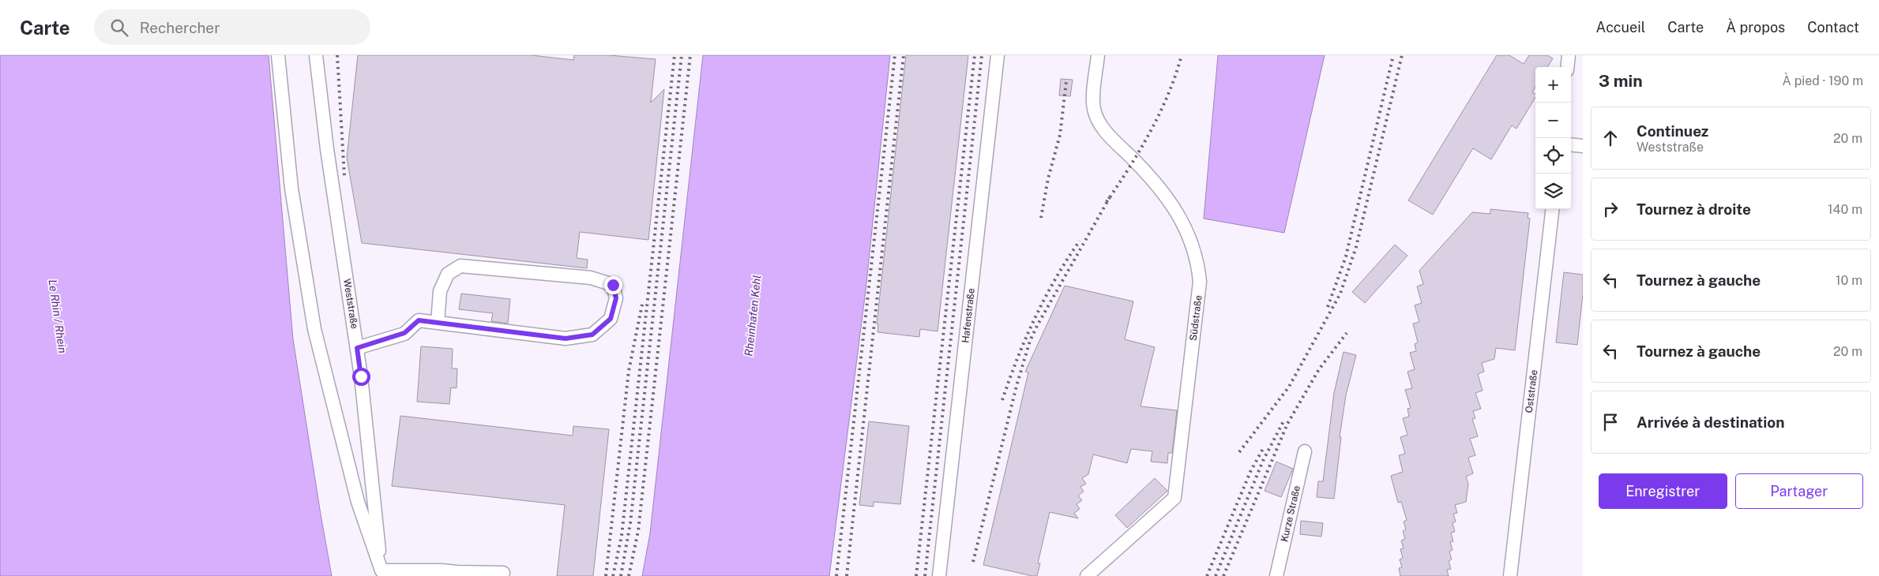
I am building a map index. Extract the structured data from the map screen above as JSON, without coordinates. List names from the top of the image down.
{
  "streets": {
    "street": [
      "Weststraße",
      "Hafenstraße",
      "Südstraße",
      "Oststraße",
      "Kurze Straße"
    ]
  },
  "water": ["Rheinhafen Kehl", "Le Rhin / Rhein"],
  "page": {
    "header": "Carte",
    "search": "Rechercher",
    "nav": [
      "Accueil",
      "Carte",
      "À propos",
      "Contact"
    ],
    "heading": ["3 min", "À pied · 190 m"],
    "map_buttons": ["+", "−"],
    "list": [
      ["Continuez", "Weststraße", "20 m"],
      ["Tournez à droite", "140 m"],
      ["Tournez à gauche", "10 m"],
      ["Tournez à gauche", "20 m"],
      "Arrivée à destination"
    ],
    "buttons": ["Enregistrer", "Partager"]
  }
}
